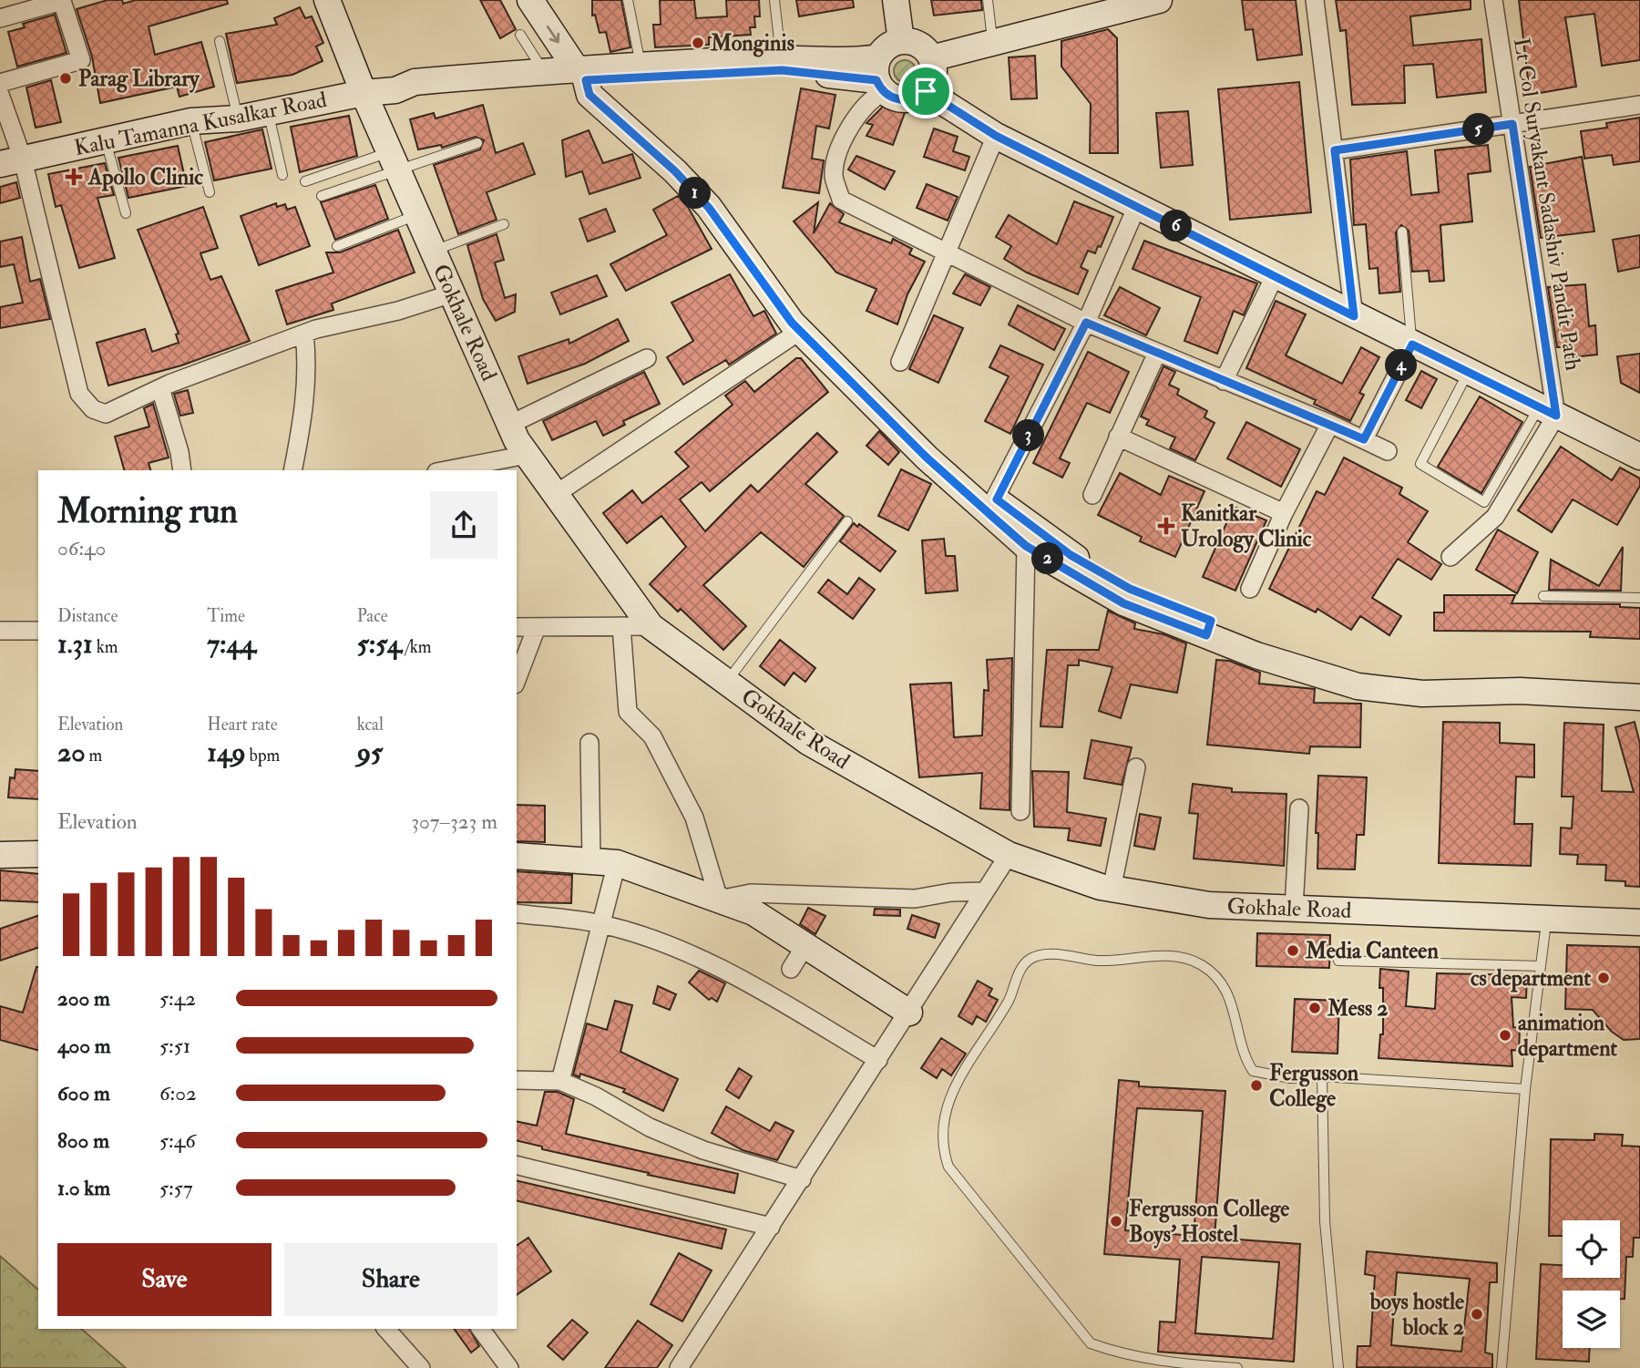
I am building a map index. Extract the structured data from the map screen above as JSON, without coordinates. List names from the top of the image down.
{
  "streets": {
    "street": ["Kalu Tamanna Kusalkar Road", "Lt Col Suryakant Sadashiv Pandit Path", "Gokhale Road"]
  },
  "crossings": [
    ["Kalu Tamanna Kusalkar Road", "Gokhale Road"]
  ],
  "places": {
    "other": [
      "Monginis",
      "Parag Library",
      "Media Canteen",
      "cs department",
      "Mess 2",
      "animation department",
      "Fergusson College",
      "Fergusson College Boys' Hostel",
      "boys hostle block 2"
    ],
    "health": ["Apollo Clinic", "Kanitkar Urology Clinic"]
  },
  "page": {
    "pins": [
      "5",
      "1",
      "6",
      "4",
      "3",
      "2"
    ],
    "heading": ["Morning run", "06:40"],
    "stats": [
      ["Distance", "1.31 km"],
      ["Time", "7:44"],
      ["Pace", "5:54 /km"],
      ["Elevation", "20 m"],
      ["Heart rate", "149 bpm"],
      ["kcal", "95"]
    ],
    "chart": ["Elevation", "307–323 m"],
    "list": [
      {
        "name": "200 m",
        "note": "5:42"
      },
      {
        "name": "400 m",
        "note": "5:51"
      },
      {
        "name": "600 m",
        "note": "6:02"
      },
      {
        "name": "800 m",
        "note": "5:46"
      },
      {
        "name": "1.0 km",
        "note": "5:57"
      }
    ],
    "buttons": ["Save", "Share"]
  }
}
